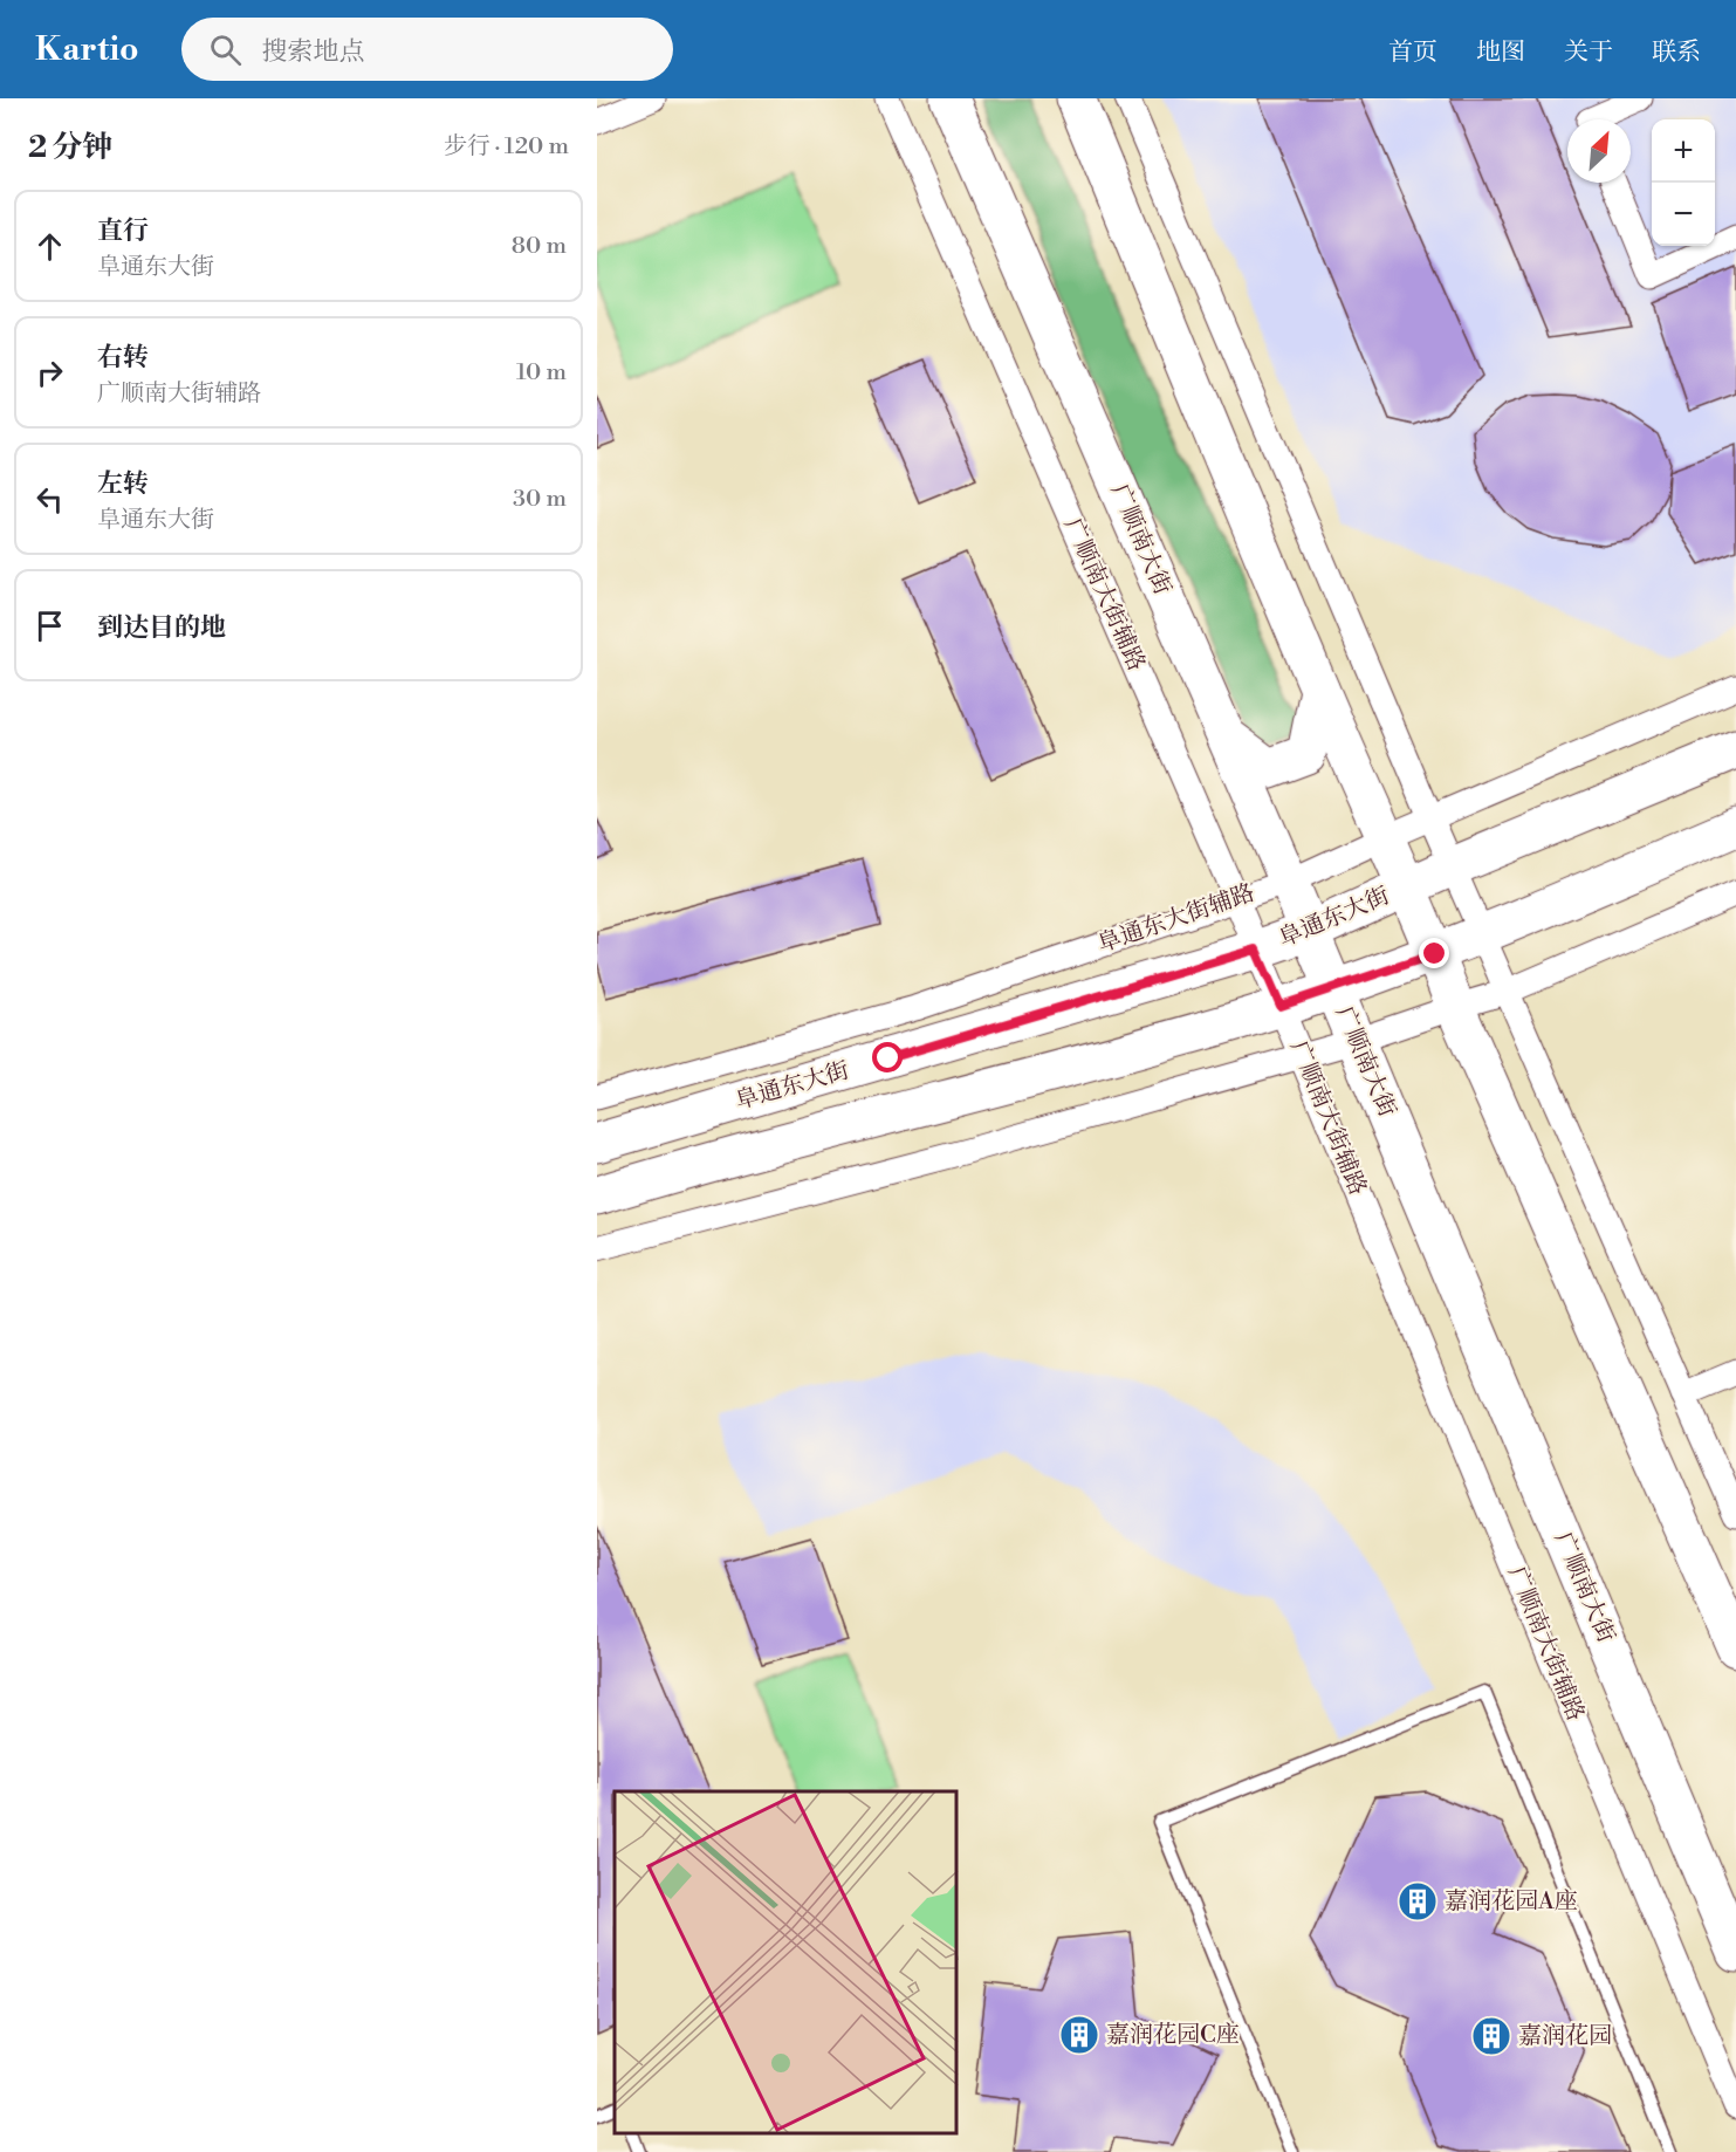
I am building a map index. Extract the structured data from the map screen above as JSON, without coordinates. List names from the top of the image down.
{
  "streets": {
    "main road": ["广顺南大街", "阜通东大街"],
    "street": ["广顺南大街辅路", "阜通东大街辅路"]
  },
  "crossings": [
    ["广顺南大街", "阜通东大街"],
    ["广顺南大街", "阜通东大街辅路"],
    ["广顺南大街辅路", "阜通东大街"],
    ["广顺南大街辅路", "阜通东大街辅路"]
  ],
  "places": {
    "building": ["嘉润花园A座", "嘉润花园C座", "嘉润花园"]
  },
  "north": "top right",
  "page": {
    "header": "Kartio",
    "search": "搜索地点",
    "nav": [
      "首页",
      "地图",
      "关于",
      "联系"
    ],
    "heading": ["2 分钟", "步行 · 120 m"],
    "map_buttons": ["+", "−"],
    "list": [
      ["直行", "阜通东大街", "80 m"],
      ["右转", "广顺南大街辅路", "10 m"],
      ["左转", "阜通东大街", "30 m"],
      "到达目的地"
    ]
  }
}
